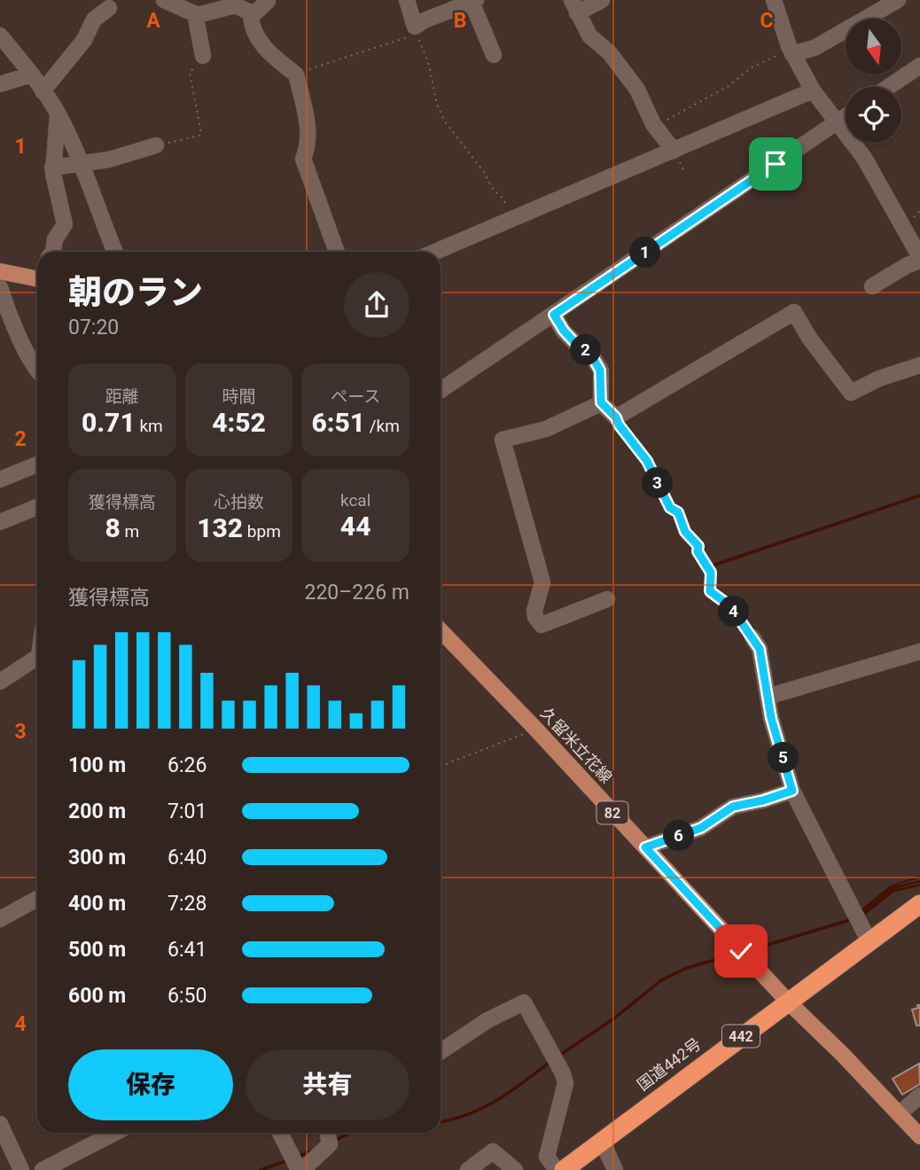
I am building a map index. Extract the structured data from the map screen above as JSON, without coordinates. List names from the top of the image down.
{
  "streets": {
    "highway": ["442", "国道442号"],
    "main road": ["久留米立花線", "82"]
  },
  "crossings": [
    ["久留米立花線", "国道442号"]
  ],
  "north": "bottom",
  "page": {
    "pins": [
      "1",
      "2",
      "3",
      "4",
      "5",
      "6"
    ],
    "heading": ["朝のラン", "07:20"],
    "stats": [
      ["距離", "0.71 km"],
      ["時間", "4:52"],
      ["ペース", "6:51 /km"],
      ["獲得標高", "8 m"],
      ["心拍数", "132 bpm"],
      ["kcal", "44"]
    ],
    "chart": ["獲得標高", "220–226 m"],
    "list": [
      {
        "name": "100 m",
        "note": "6:26"
      },
      {
        "name": "200 m",
        "note": "7:01"
      },
      {
        "name": "300 m",
        "note": "6:40"
      },
      {
        "name": "400 m",
        "note": "7:28"
      },
      {
        "name": "500 m",
        "note": "6:41"
      },
      {
        "name": "600 m",
        "note": "6:50"
      }
    ],
    "buttons": ["保存", "共有"]
  },
  "grid": {
    "columns": ["A", "B", "C"],
    "rows": [
      "1",
      "2",
      "3",
      "4"
    ]
  }
}
